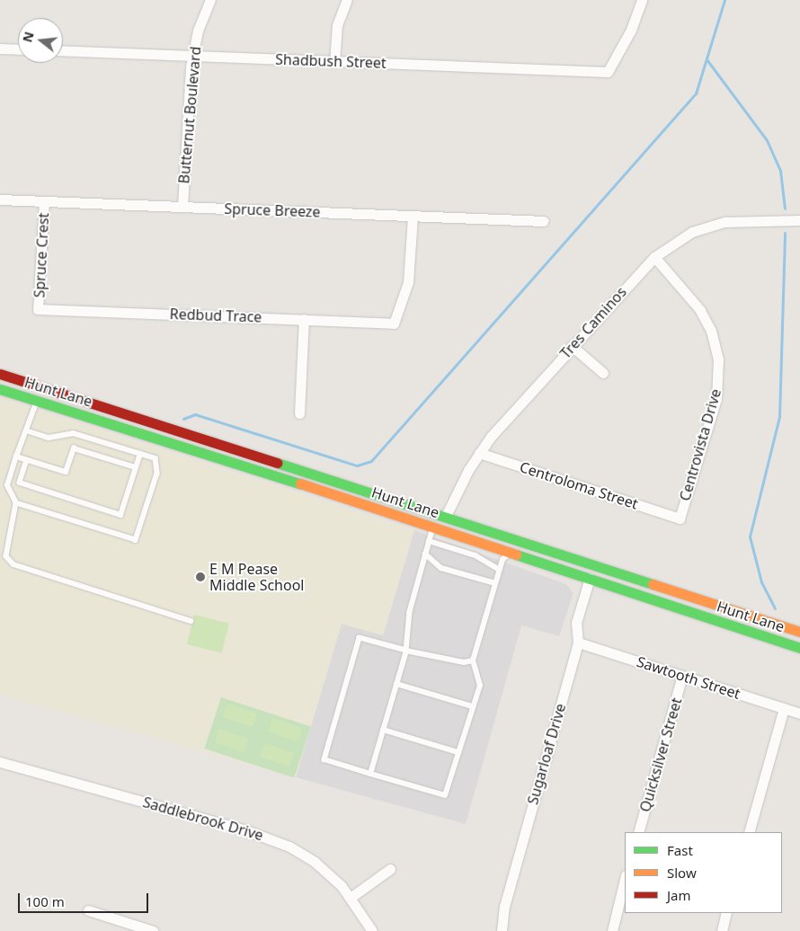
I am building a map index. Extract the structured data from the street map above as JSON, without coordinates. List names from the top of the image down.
{
  "streets": {
    "main road": ["Hunt Lane"],
    "street": [
      "Shadbush Street",
      "Butternut Boulevard",
      "Spruce Breeze",
      "Spruce Crest",
      "Redbud Trace",
      "Tres Caminos",
      "Centrovista Drive",
      "Centroloma Street",
      "Sawtooth Street",
      "Sugarloaf Drive",
      "Quicksilver Street",
      "Saddlebrook Drive"
    ]
  },
  "crossings": [
    ["Shadbush Street", "Butternut Boulevard"],
    ["Butternut Boulevard", "Spruce Breeze"],
    ["Spruce Breeze", "Spruce Crest"],
    ["Spruce Breeze", "Redbud Trace"],
    ["Spruce Crest", "Redbud Trace"],
    ["Tres Caminos", "Hunt Lane"],
    ["Tres Caminos", "Centrovista Drive"],
    ["Tres Caminos", "Centroloma Street"],
    ["Hunt Lane", "Sugarloaf Drive"],
    ["Centrovista Drive", "Centroloma Street"],
    ["Sawtooth Street", "Sugarloaf Drive"],
    ["Sawtooth Street", "Quicksilver Street"]
  ],
  "places": ["E M Pease Middle School"],
  "legend": ["Fast", "Slow", "Jam"],
  "scale_bar": "100 m",
  "north": "left"
}
